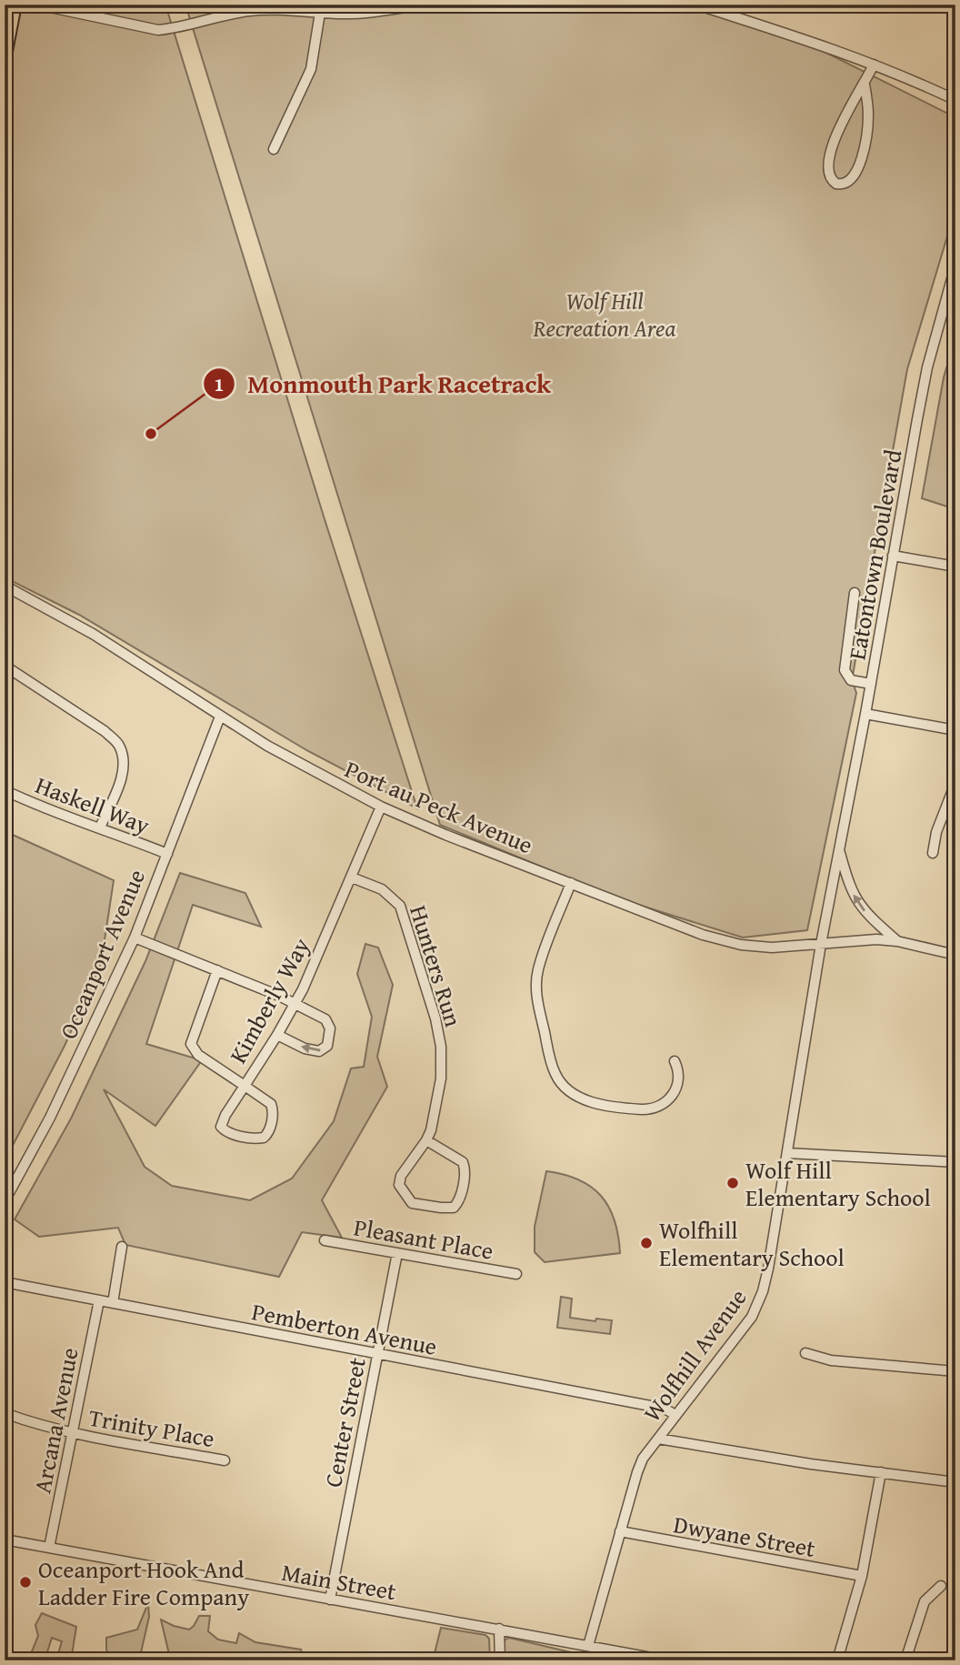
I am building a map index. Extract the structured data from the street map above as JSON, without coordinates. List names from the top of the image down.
{
  "streets": {
    "street": [
      "Eatontown Boulevard",
      "Haskell Way",
      "Port au Peck Avenue",
      "Oceanport Avenue",
      "Hunters Run",
      "Kimberly Way",
      "Pleasant Place",
      "Pemberton Avenue",
      "Wolfhill Avenue",
      "Arcana Avenue",
      "Center Street",
      "Trinity Place",
      "Dwyane Street",
      "Main Street"
    ]
  },
  "crossings": [
    ["Eatontown Boulevard", "Wolfhill Avenue"],
    ["Haskell Way", "Oceanport Avenue"],
    ["Port au Peck Avenue", "Oceanport Avenue"],
    ["Port au Peck Avenue", "Kimberly Way"],
    ["Port au Peck Avenue", "Wolfhill Avenue"],
    ["Hunters Run", "Kimberly Way"],
    ["Pleasant Place", "Center Street"],
    ["Pemberton Avenue", "Wolfhill Avenue"],
    ["Pemberton Avenue", "Arcana Avenue"],
    ["Pemberton Avenue", "Center Street"],
    ["Wolfhill Avenue", "Dwyane Street"],
    ["Wolfhill Avenue", "Main Street"],
    ["Arcana Avenue", "Trinity Place"],
    ["Arcana Avenue", "Main Street"],
    ["Center Street", "Main Street"]
  ],
  "parks": ["Wolf Hill Recreation Area"],
  "places": [
    "Monmouth Park Racetrack",
    "Wolf Hill Elementary School",
    "Wolfhill Elementary School",
    "Oceanport Hook And Ladder Fire Company"
  ]
}
